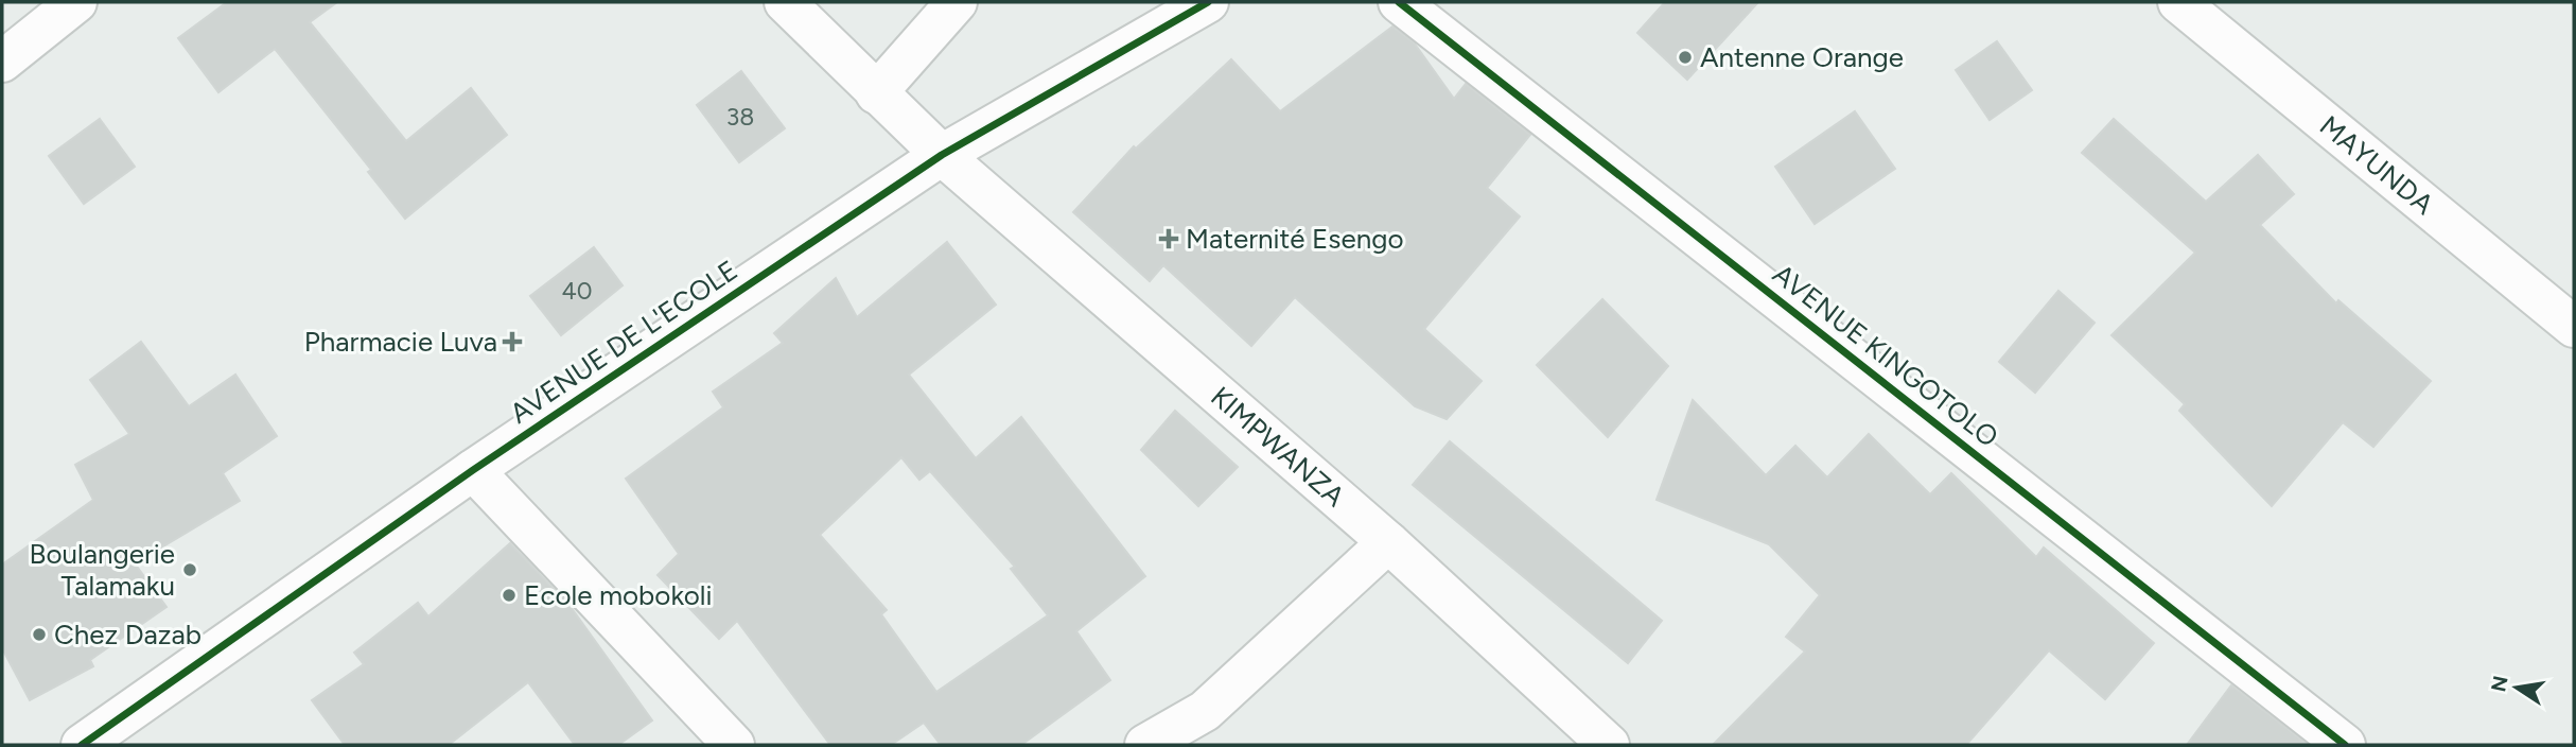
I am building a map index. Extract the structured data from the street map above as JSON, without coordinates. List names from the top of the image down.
{
  "streets": {
    "street": [
      "MAYUNDA",
      "AVENUE DE L'ECOLE",
      "AVENUE KINGOTOLO",
      "KIMPWANZA"
    ]
  },
  "crossings": [
    ["AVENUE DE L'ECOLE", "KIMPWANZA"]
  ],
  "places": {
    "other": [
      "Antenne Orange",
      "Boulangerie Talamaku",
      "Ecole mobokoli",
      "Chez Dazab"
    ],
    "health": ["Maternité Esengo", "Pharmacie Luva"]
  },
  "house_numbers": ["38", "40"],
  "north": "left"
}
